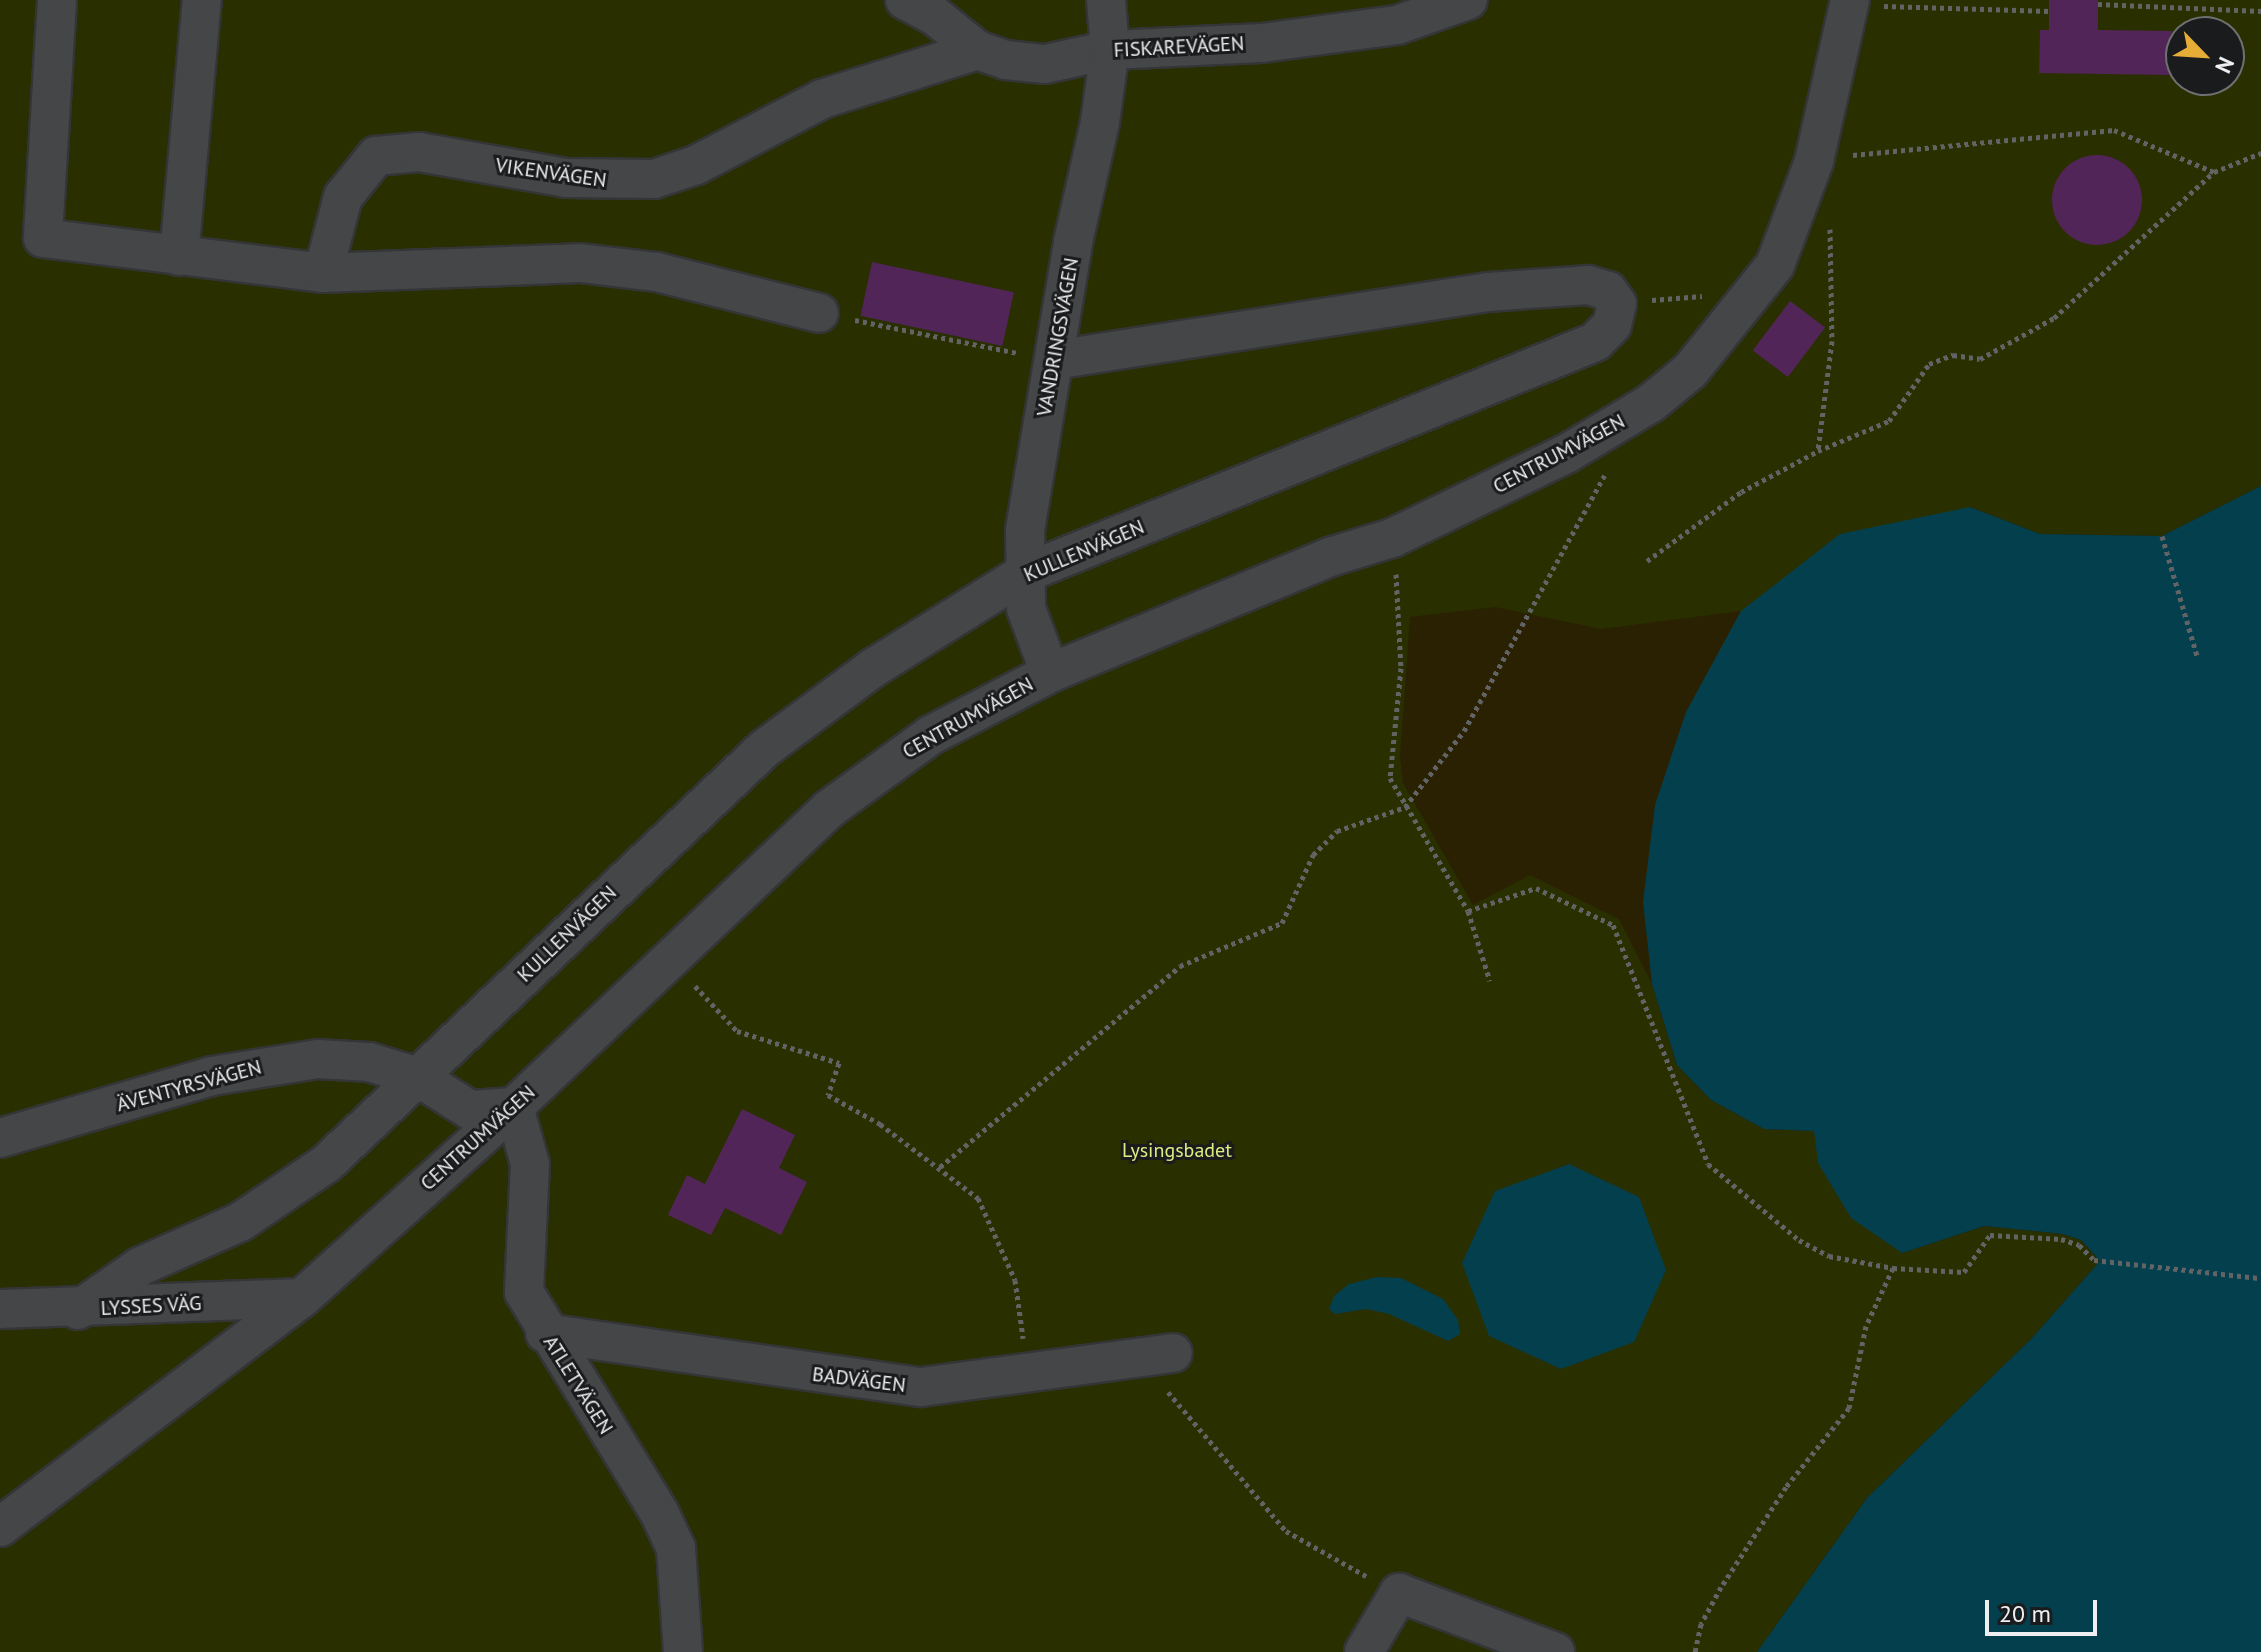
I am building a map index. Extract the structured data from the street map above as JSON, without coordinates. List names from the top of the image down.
{
  "streets": {
    "lane": [
      "FISKAREVÄGEN",
      "VIKENVÄGEN",
      "VANDRINGSVÄGEN",
      "CENTRUMVÄGEN",
      "KULLENVÄGEN",
      "ÄVENTYRSVÄGEN",
      "LYSSES VÄG",
      "BADVÄGEN",
      "ATLETVÄGEN"
    ]
  },
  "crossings": [
    ["FISKAREVÄGEN", "VIKENVÄGEN"],
    ["FISKAREVÄGEN", "VANDRINGSVÄGEN"],
    ["VANDRINGSVÄGEN", "CENTRUMVÄGEN"],
    ["VANDRINGSVÄGEN", "KULLENVÄGEN"],
    ["CENTRUMVÄGEN", "ÄVENTYRSVÄGEN"],
    ["CENTRUMVÄGEN", "LYSSES VÄG"],
    ["CENTRUMVÄGEN", "ATLETVÄGEN"],
    ["KULLENVÄGEN", "ÄVENTYRSVÄGEN"],
    ["KULLENVÄGEN", "LYSSES VÄG"],
    ["ÄVENTYRSVÄGEN", "ATLETVÄGEN"],
    ["BADVÄGEN", "ATLETVÄGEN"]
  ],
  "parks": ["Lysingsbadet"],
  "scale_bar": "20 m",
  "north": "bottom right"
}
